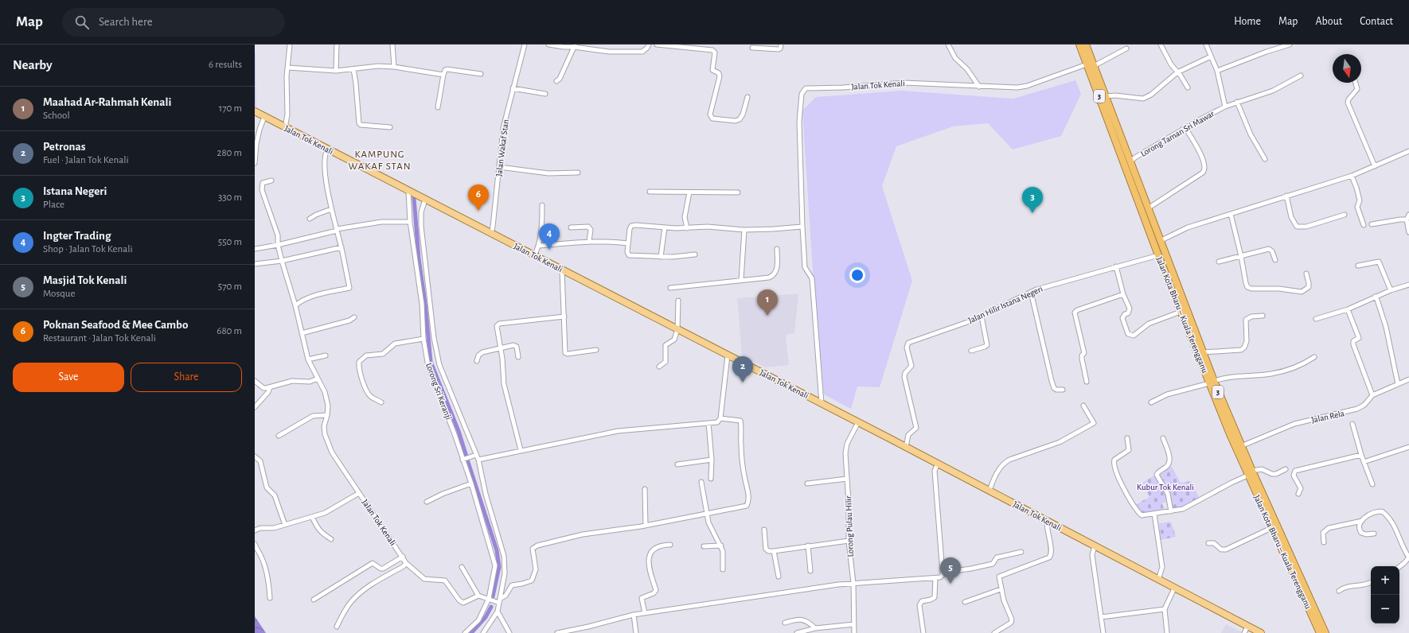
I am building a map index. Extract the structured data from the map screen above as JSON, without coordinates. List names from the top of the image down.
{
  "streets": {
    "highway": ["3", "Jalan Kota Bharu – Kuala Terengganu"],
    "main road": ["Jalan Tok Kenali"],
    "street": [
      "Lorong Taman Sri Mawar",
      "Jalan Wakaf Stan",
      "Jalan Hilir Istana Negeri",
      "Lorong Sri Keranji",
      "Jalan Rela",
      "Lorong Pulau Hilir"
    ]
  },
  "crossings": [
    ["Jalan Tok Kenali", "Jalan Wakaf Stan"],
    ["Jalan Tok Kenali", "Jalan Hilir Istana Negeri"],
    ["Jalan Tok Kenali", "Jalan Kota Bharu – Kuala Terengganu"],
    ["Jalan Tok Kenali", "Lorong Sri Keranji"],
    ["Jalan Tok Kenali", "Lorong Pulau Hilir"],
    ["Lorong Taman Sri Mawar", "Jalan Kota Bharu – Kuala Terengganu"],
    ["Jalan Hilir Istana Negeri", "Jalan Kota Bharu – Kuala Terengganu"],
    ["Jalan Kota Bharu – Kuala Terengganu", "Jalan Rela"]
  ],
  "districts": ["KAMPUNG WAKAF STAN"],
  "parks": ["Kubur Tok Kenali"],
  "north": "bottom",
  "page": {
    "header": "Map",
    "search": "Search here",
    "nav": [
      "Home",
      "Map",
      "About",
      "Contact"
    ],
    "heading": ["Nearby", "6 results"],
    "list": [
      {
        "mark": "1",
        "name": "Maahad Ar-Rahmah Kenali",
        "note": "School",
        "value": "170 m"
      },
      {
        "mark": "2",
        "name": "Petronas",
        "note": "Fuel · Jalan Tok Kenali",
        "value": "280 m"
      },
      {
        "mark": "3",
        "name": "Istana Negeri",
        "note": "Place",
        "value": "330 m"
      },
      {
        "mark": "4",
        "name": "Ingter Trading",
        "note": "Shop · Jalan Tok Kenali",
        "value": "550 m"
      },
      {
        "mark": "5",
        "name": "Masjid Tok Kenali",
        "note": "Mosque",
        "value": "570 m"
      },
      {
        "mark": "6",
        "name": "Poknan Seafood & Mee Cambo",
        "note": "Restaurant · Jalan Tok Kenali",
        "value": "680 m"
      }
    ],
    "pins": [
      "6",
      "3",
      "4",
      "1",
      "2",
      "5"
    ],
    "buttons": ["Save", "Share"],
    "map_buttons": ["+", "−"]
  }
}
